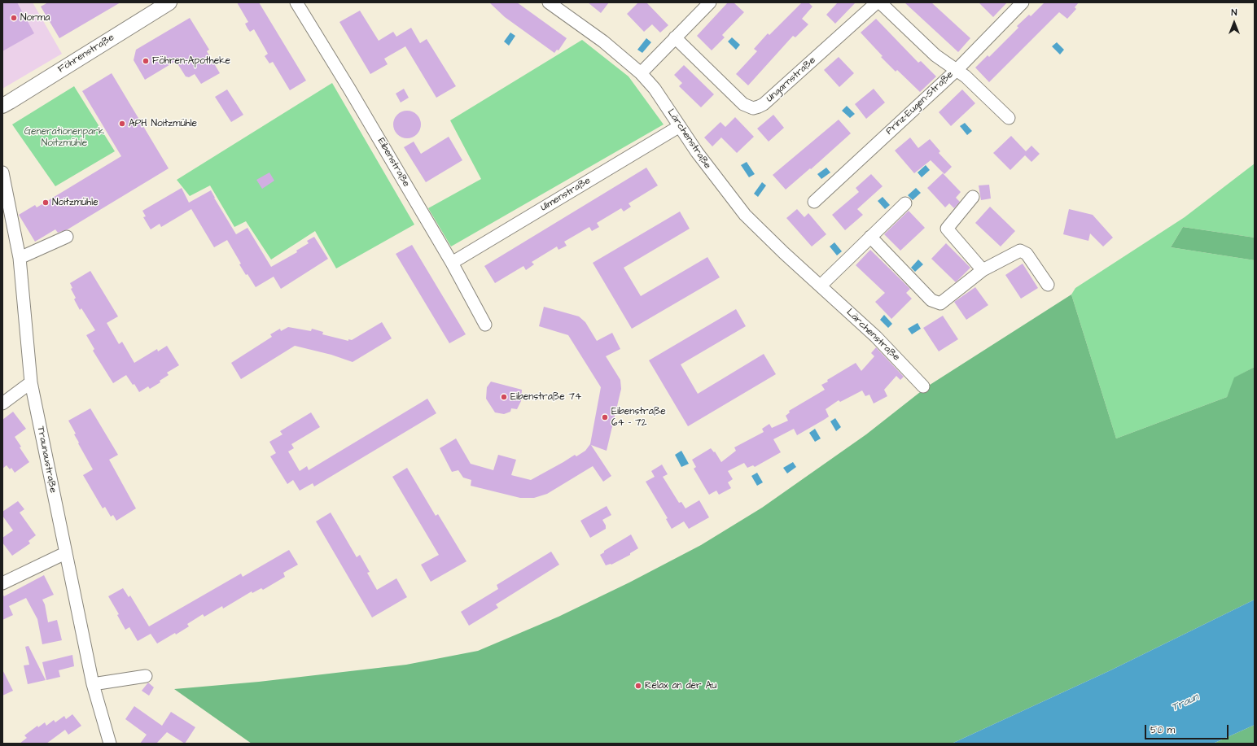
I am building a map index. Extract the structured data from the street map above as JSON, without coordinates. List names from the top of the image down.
{
  "streets": {
    "street": [
      "Föhrenstraße",
      "Ungarnstraße",
      "Prinz-Eugen-Straße",
      "Lärchenstraße",
      "Eibenstraße",
      "Ulmenstraße",
      "Traunaustraße"
    ]
  },
  "crossings": [
    ["Lärchenstraße", "Ulmenstraße"],
    ["Eibenstraße", "Ulmenstraße"]
  ],
  "water": ["Traun"],
  "parks": ["Generationenpark Noitzmühle"],
  "places": [
    "Norma",
    "Föhren-Apotheke",
    "APH Noitzmühle",
    "Noitzmühle",
    "Eibenstraße 74",
    "Eibenstraße 64 - 72",
    "Relax an der Au"
  ],
  "scale_bar": "50 m",
  "north": "top"
}
